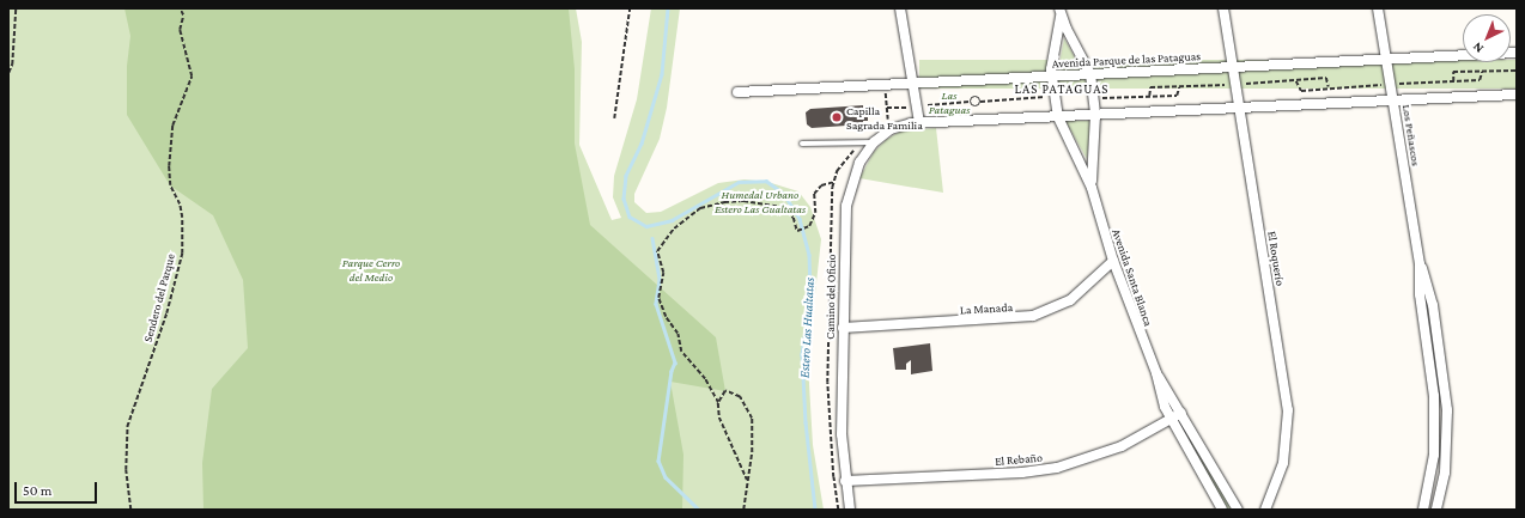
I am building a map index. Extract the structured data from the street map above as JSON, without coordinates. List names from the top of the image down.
{
  "streets": {
    "street": [
      "Avenida Parque de las Pataguas",
      "Los Peñascos",
      "El Roquerío",
      "Avenida Santa Blanca",
      "Camino del Oficio",
      "La Manada",
      "El Rebaño"
    ],
    "path": ["Sendero del Parque"]
  },
  "crossings": [
    ["Avenida Parque de las Pataguas", "Los Peñascos"],
    ["Avenida Parque de las Pataguas", "El Roquerío"],
    ["Avenida Parque de las Pataguas", "Avenida Santa Blanca"],
    ["Avenida Santa Blanca", "La Manada"],
    ["Avenida Santa Blanca", "El Rebaño"],
    ["Camino del Oficio", "La Manada"],
    ["Camino del Oficio", "El Rebaño"]
  ],
  "districts": ["LAS PATAGUAS"],
  "water": ["Estero Las Hualtatas"],
  "parks": ["Las Pataguas", "Humedal Urbano Estero Las Gualtatas", "Parque Cerro del Medio"],
  "places": ["Capilla Sagrada Familia"],
  "scale_bar": "50 m",
  "north": "bottom left"
}
